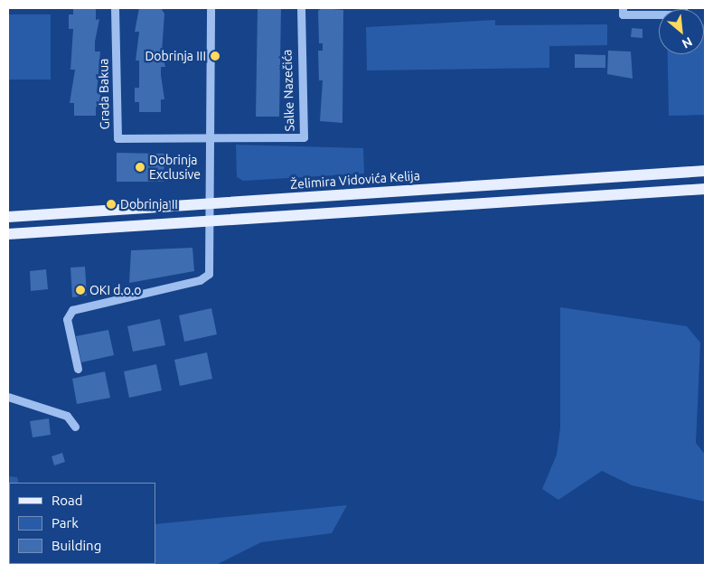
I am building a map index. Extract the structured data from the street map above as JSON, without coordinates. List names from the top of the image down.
{
  "streets": {
    "main road": ["Želimira Vidovića Kelija"],
    "street": ["Salke Nazečića", "Grada Bakua"]
  },
  "crossings": [
    ["Salke Nazečića", "Grada Bakua"]
  ],
  "places": [
    "Dobrinja III",
    "Dobrinja Exclusive",
    "Dobrinja II",
    "OKI d.o.o"
  ],
  "legend": ["Road", "Park", "Building"],
  "north": "bottom right"
}
